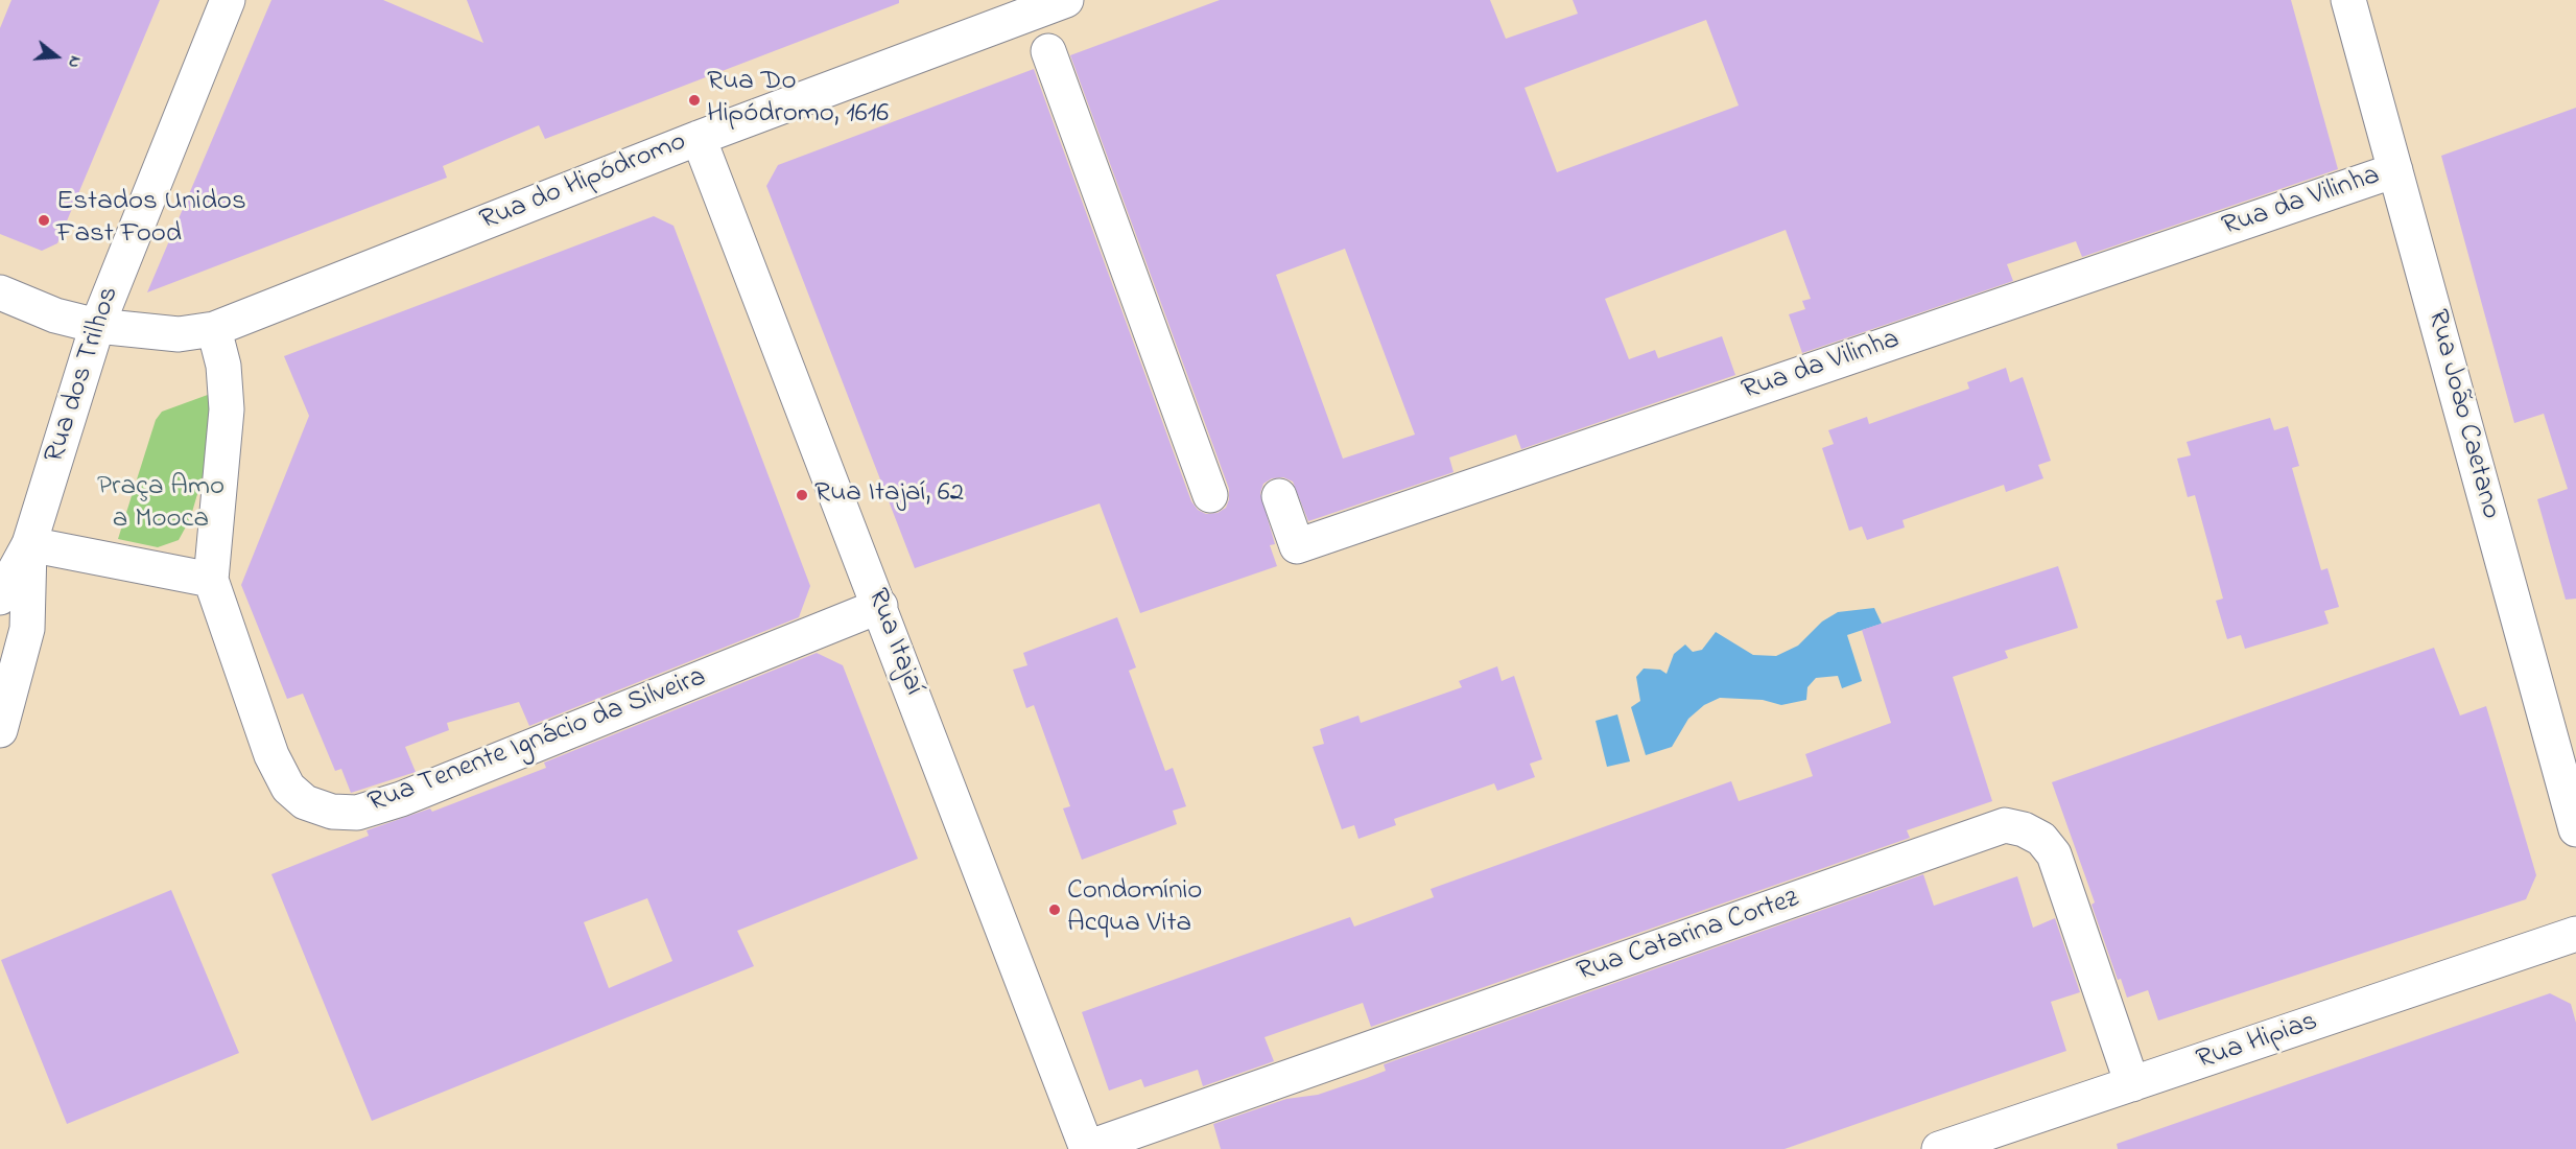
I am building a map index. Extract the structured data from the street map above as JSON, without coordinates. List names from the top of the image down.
{
  "streets": {
    "street": [
      "Rua do Hipódromo",
      "Rua da Vilinha",
      "Rua dos Trilhos",
      "Rua João Caetano",
      "Rua Itajaí",
      "Rua Tenente Ignácio da Silveira",
      "Rua Catarina Cortez",
      "Rua Hipias"
    ]
  },
  "crossings": [
    ["Rua do Hipódromo", "Rua dos Trilhos"],
    ["Rua do Hipódromo", "Rua Itajaí"],
    ["Rua do Hipódromo", "Rua Tenente Ignácio da Silveira"],
    ["Rua da Vilinha", "Rua João Caetano"],
    ["Rua Itajaí", "Rua Tenente Ignácio da Silveira"],
    ["Rua Itajaí", "Rua Catarina Cortez"],
    ["Rua Catarina Cortez", "Rua Hipias"]
  ],
  "parks": ["Praça Amo a Mooca"],
  "places": [
    "Rua Do Hipódromo, 1616",
    "Estados Unidos Fast Food",
    "Rua Itajaí, 62",
    "Condomínio Acqua Vita"
  ],
  "north": "right"
}
